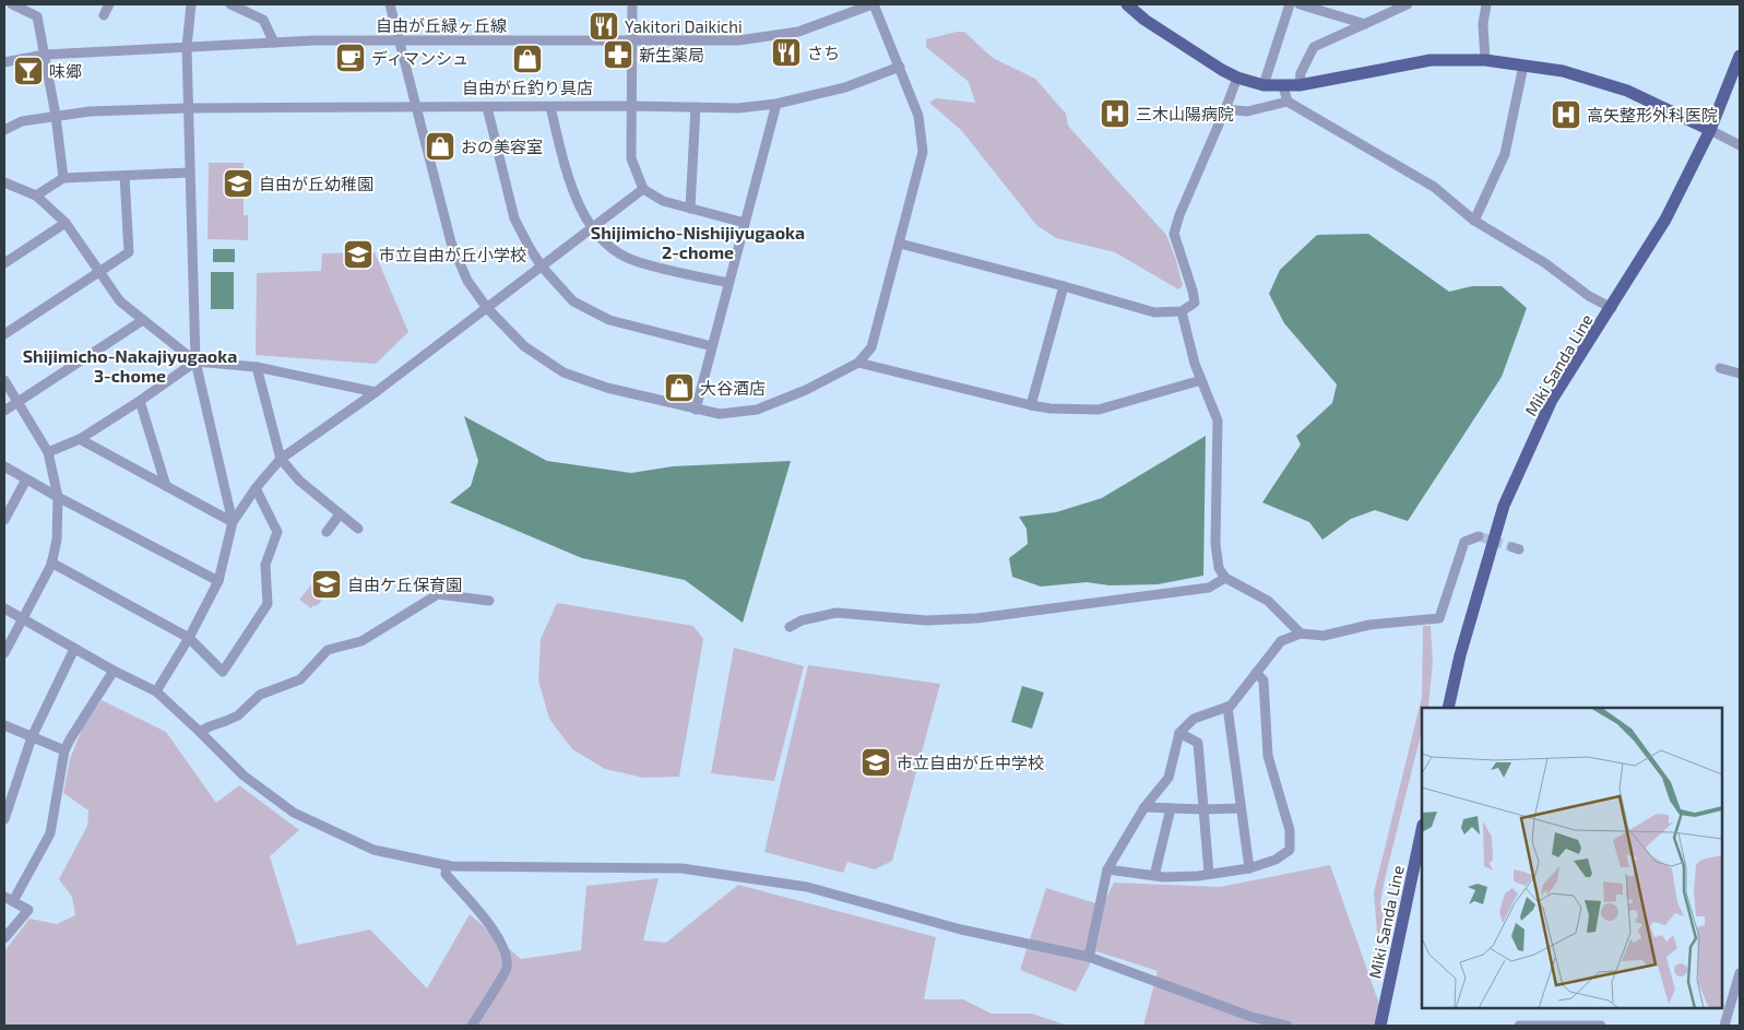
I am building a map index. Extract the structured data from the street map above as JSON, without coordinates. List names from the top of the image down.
{
  "streets": {
    "main road": ["Miki Sanda Line"],
    "street": ["自由が丘緑ヶ丘線"]
  },
  "districts": ["Shijimicho-Nishijiyugaoka 2-chome", "Shijimicho-Nakajiyugaoka 3-chome"],
  "places": {
    "restaurant": ["Yakitori Daikichi", "さち"],
    "pharmacy": ["新生薬局"],
    "cafe": ["ディマンシュ"],
    "shop": ["自由が丘釣り具店", "おの美容室", "大谷酒店"],
    "bar": ["味郷"],
    "hospital": ["三木山陽病院", "高矢整形外科医院"],
    "school or university": [
      "自由が丘幼稚園",
      "市立自由が丘小学校",
      "自由ケ丘保育園",
      "市立自由が丘中学校"
    ]
  }
}
